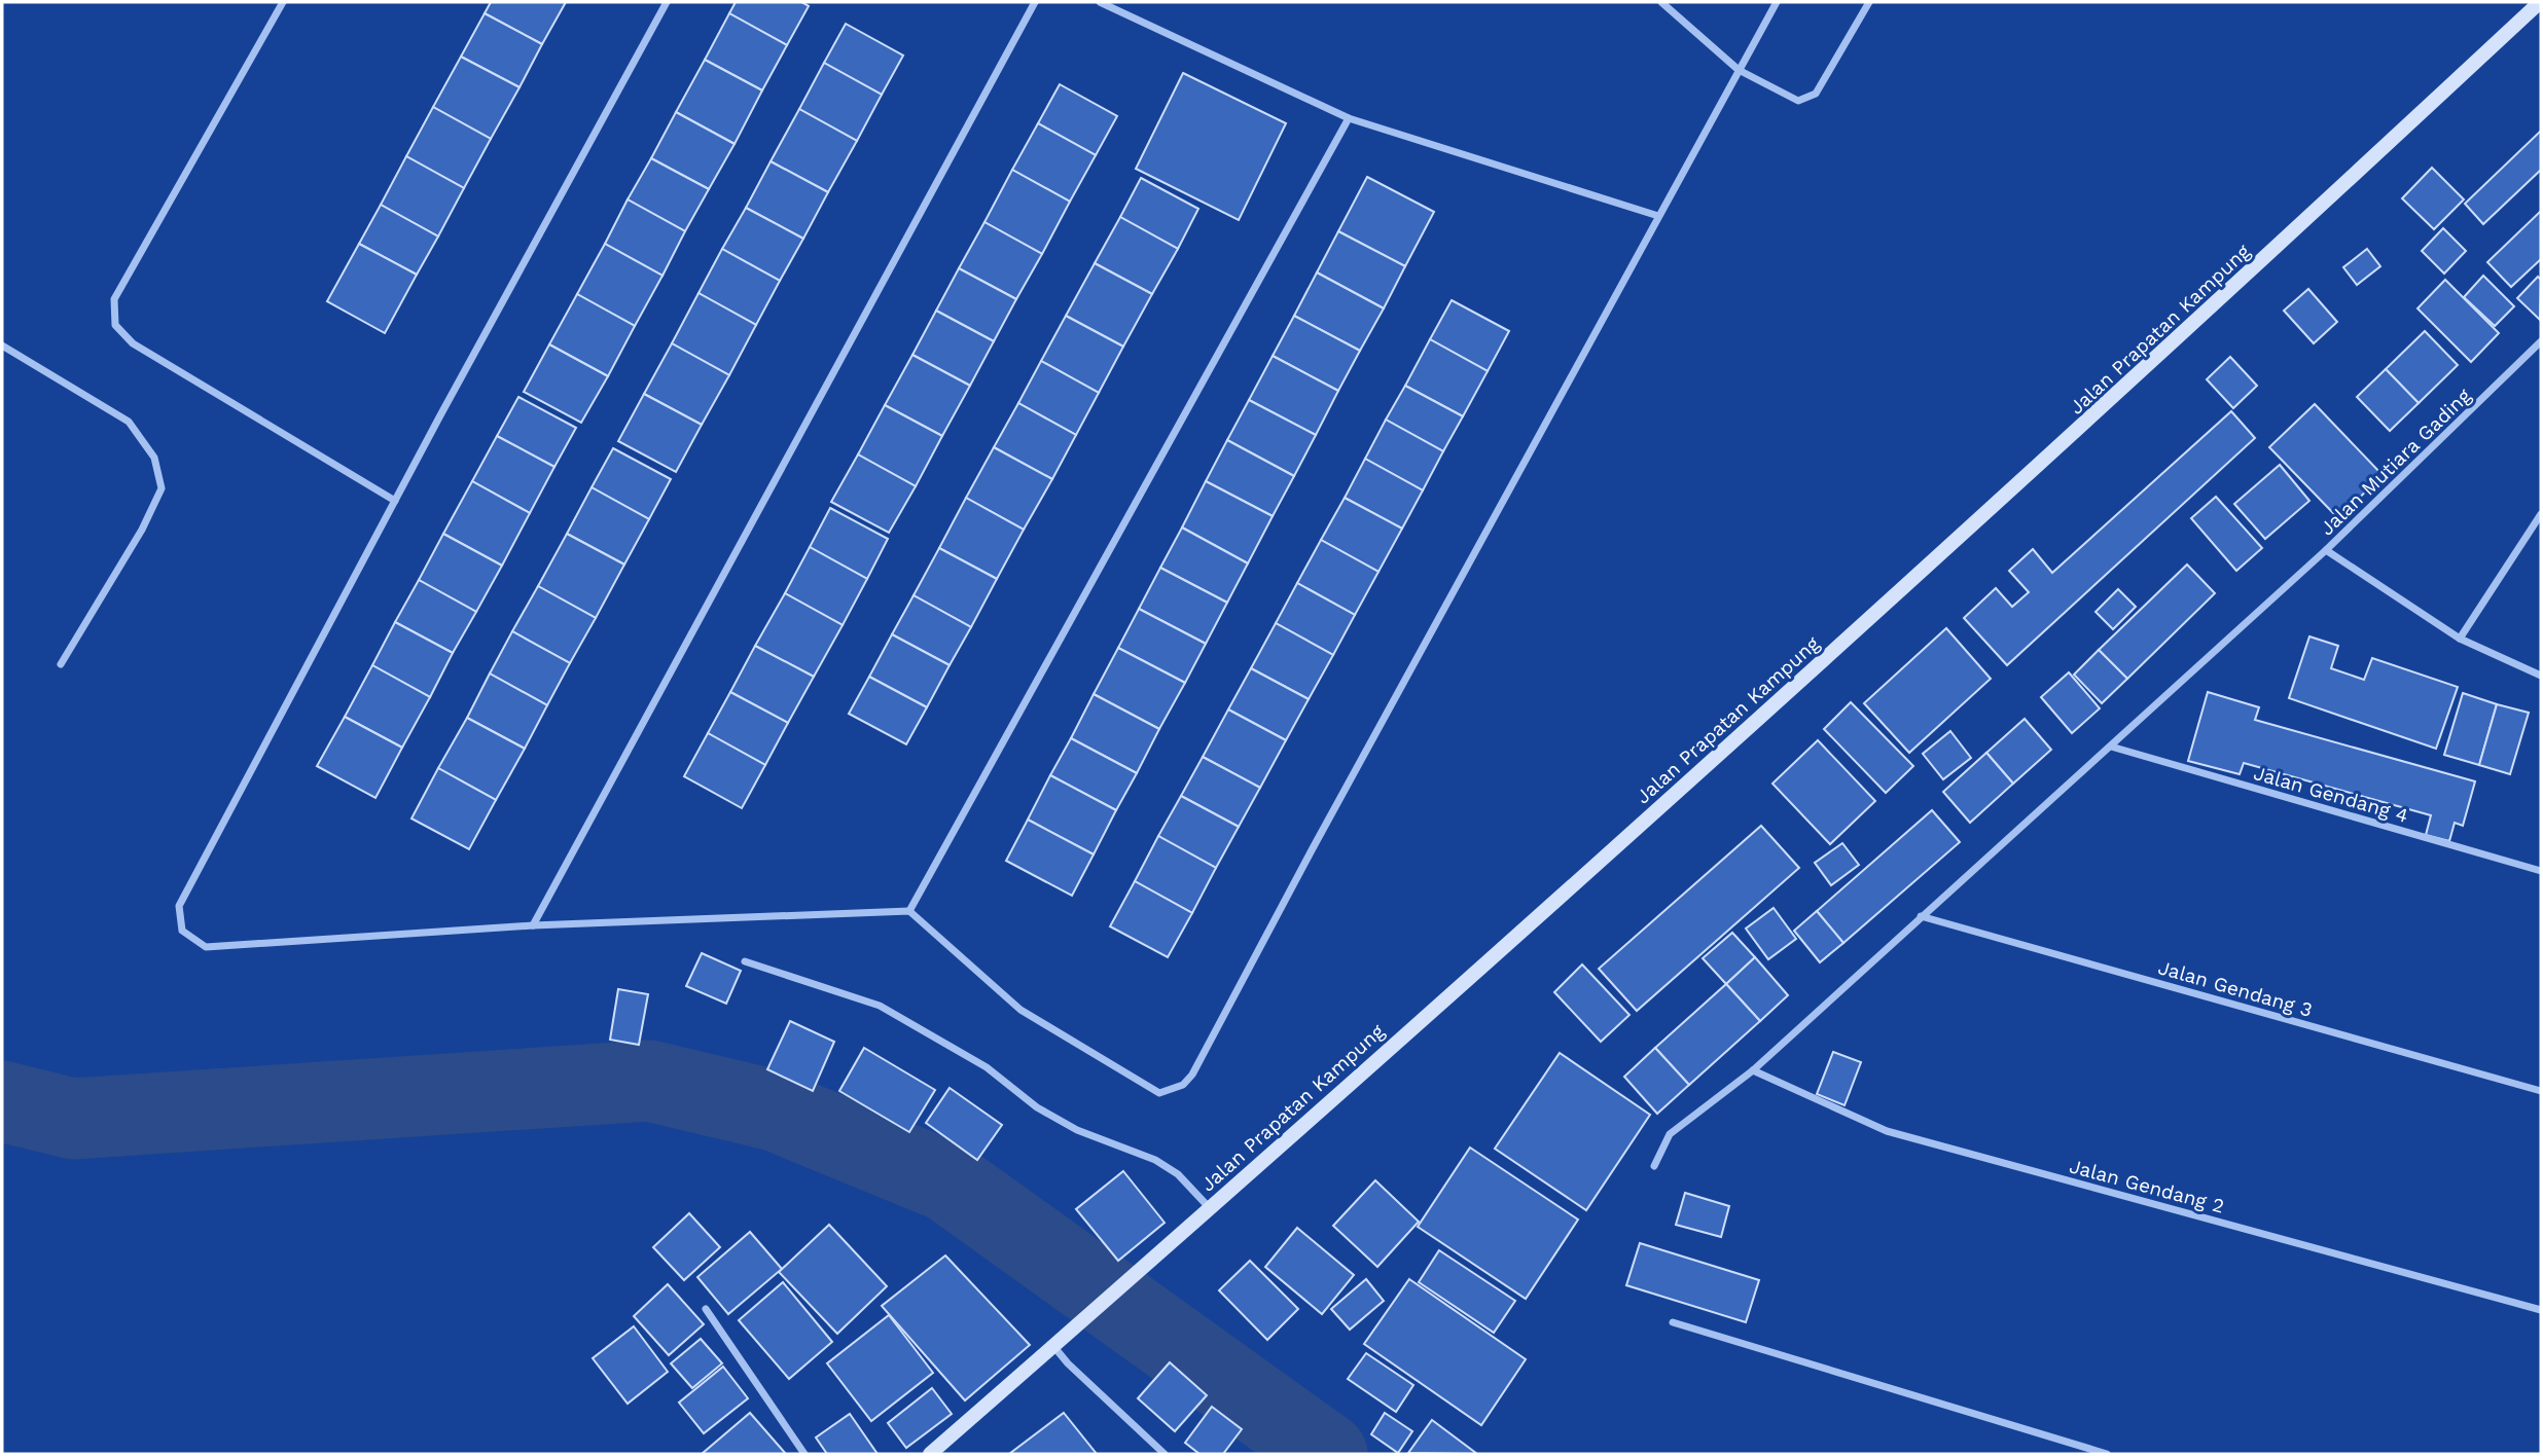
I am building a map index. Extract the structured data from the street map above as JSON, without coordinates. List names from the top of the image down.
{
  "streets": {
    "street": [
      "Jalan Prapatan Kampung",
      "Jalan Mutiara Gading",
      "Jalan Gendang 4",
      "Jalan Gendang 3",
      "Jalan Gendang 2"
    ]
  }
}
